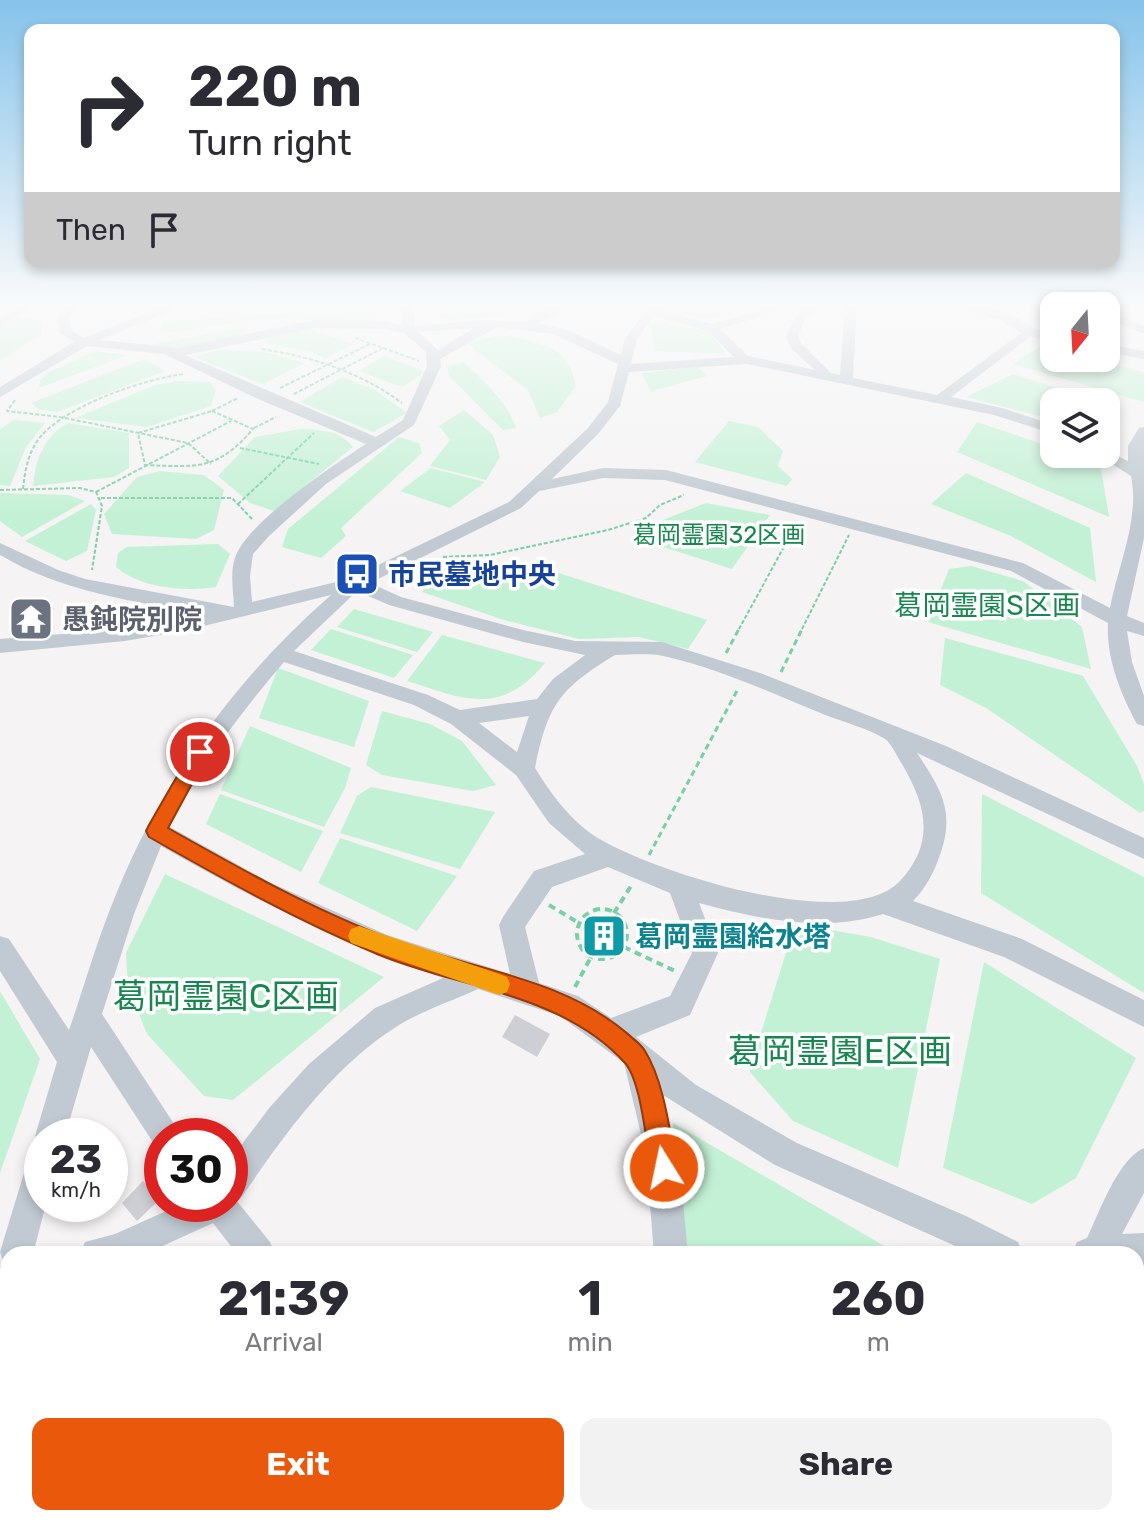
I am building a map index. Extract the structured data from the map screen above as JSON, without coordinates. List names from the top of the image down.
{
  "parks": [
    "葛岡霊園32区画",
    "葛岡霊園S区画",
    "葛岡霊園C区画",
    "葛岡霊園E区画"
  ],
  "places": {
    "bus stop": ["市民墓地中央"],
    "temple": ["愚鈍院別院"],
    "building": ["葛岡霊園給水塔"]
  },
  "north": "bottom",
  "page": {
    "turn": ["220 m", "Turn right"],
    "then": "Then",
    "speed": "23 km/h",
    "limit": "30",
    "eta": [
      "21:39",
      "Arrival",
      "1",
      "min",
      "260",
      "m"
    ],
    "buttons": ["Exit", "Share"]
  }
}
